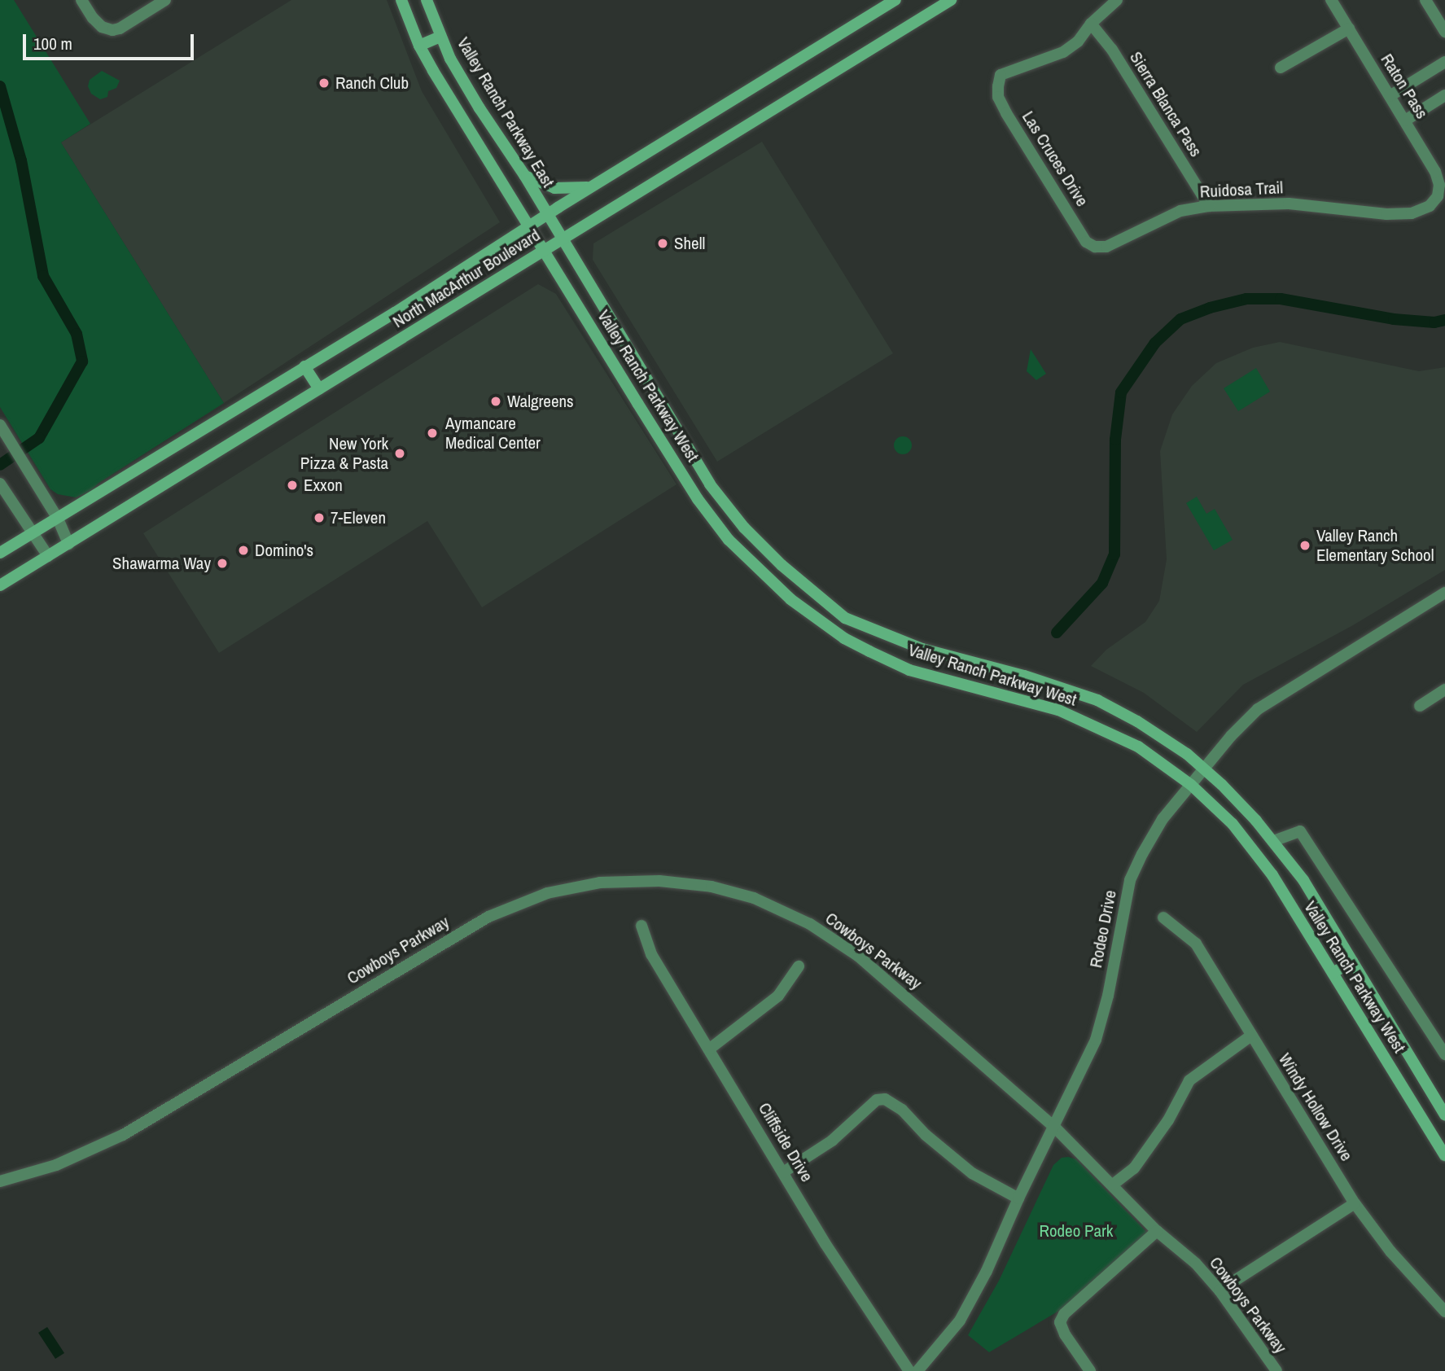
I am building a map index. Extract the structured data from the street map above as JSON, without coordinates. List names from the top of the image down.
{
  "streets": {
    "main road": ["Valley Ranch Parkway East", "North MacArthur Boulevard", "Valley Ranch Parkway West"],
    "street": [
      "Raton Pass",
      "Sierra Blanca Pass",
      "Las Cruces Drive",
      "Ruidosa Trail",
      "Rodeo Drive",
      "Cowboys Parkway",
      "Windy Hollow Drive",
      "Cliffside Drive"
    ]
  },
  "crossings": [
    ["Raton Pass", "Ruidosa Trail"],
    ["Sierra Blanca Pass", "Las Cruces Drive"],
    ["Sierra Blanca Pass", "Ruidosa Trail"],
    ["Valley Ranch Parkway East", "North MacArthur Boulevard"],
    ["Valley Ranch Parkway East", "Valley Ranch Parkway West"],
    ["Las Cruces Drive", "Ruidosa Trail"],
    ["North MacArthur Boulevard", "Valley Ranch Parkway West"],
    ["Valley Ranch Parkway West", "Rodeo Drive"],
    ["Rodeo Drive", "Cowboys Parkway"]
  ],
  "parks": ["Rodeo Park"],
  "places": [
    "Ranch Club",
    "Shell",
    "Walgreens",
    "Aymancare Medical Center",
    "New York Pizza & Pasta",
    "Exxon",
    "7-Eleven",
    "Valley Ranch Elementary School",
    "Domino's",
    "Shawarma Way"
  ],
  "scale_bar": "100 m"
}
